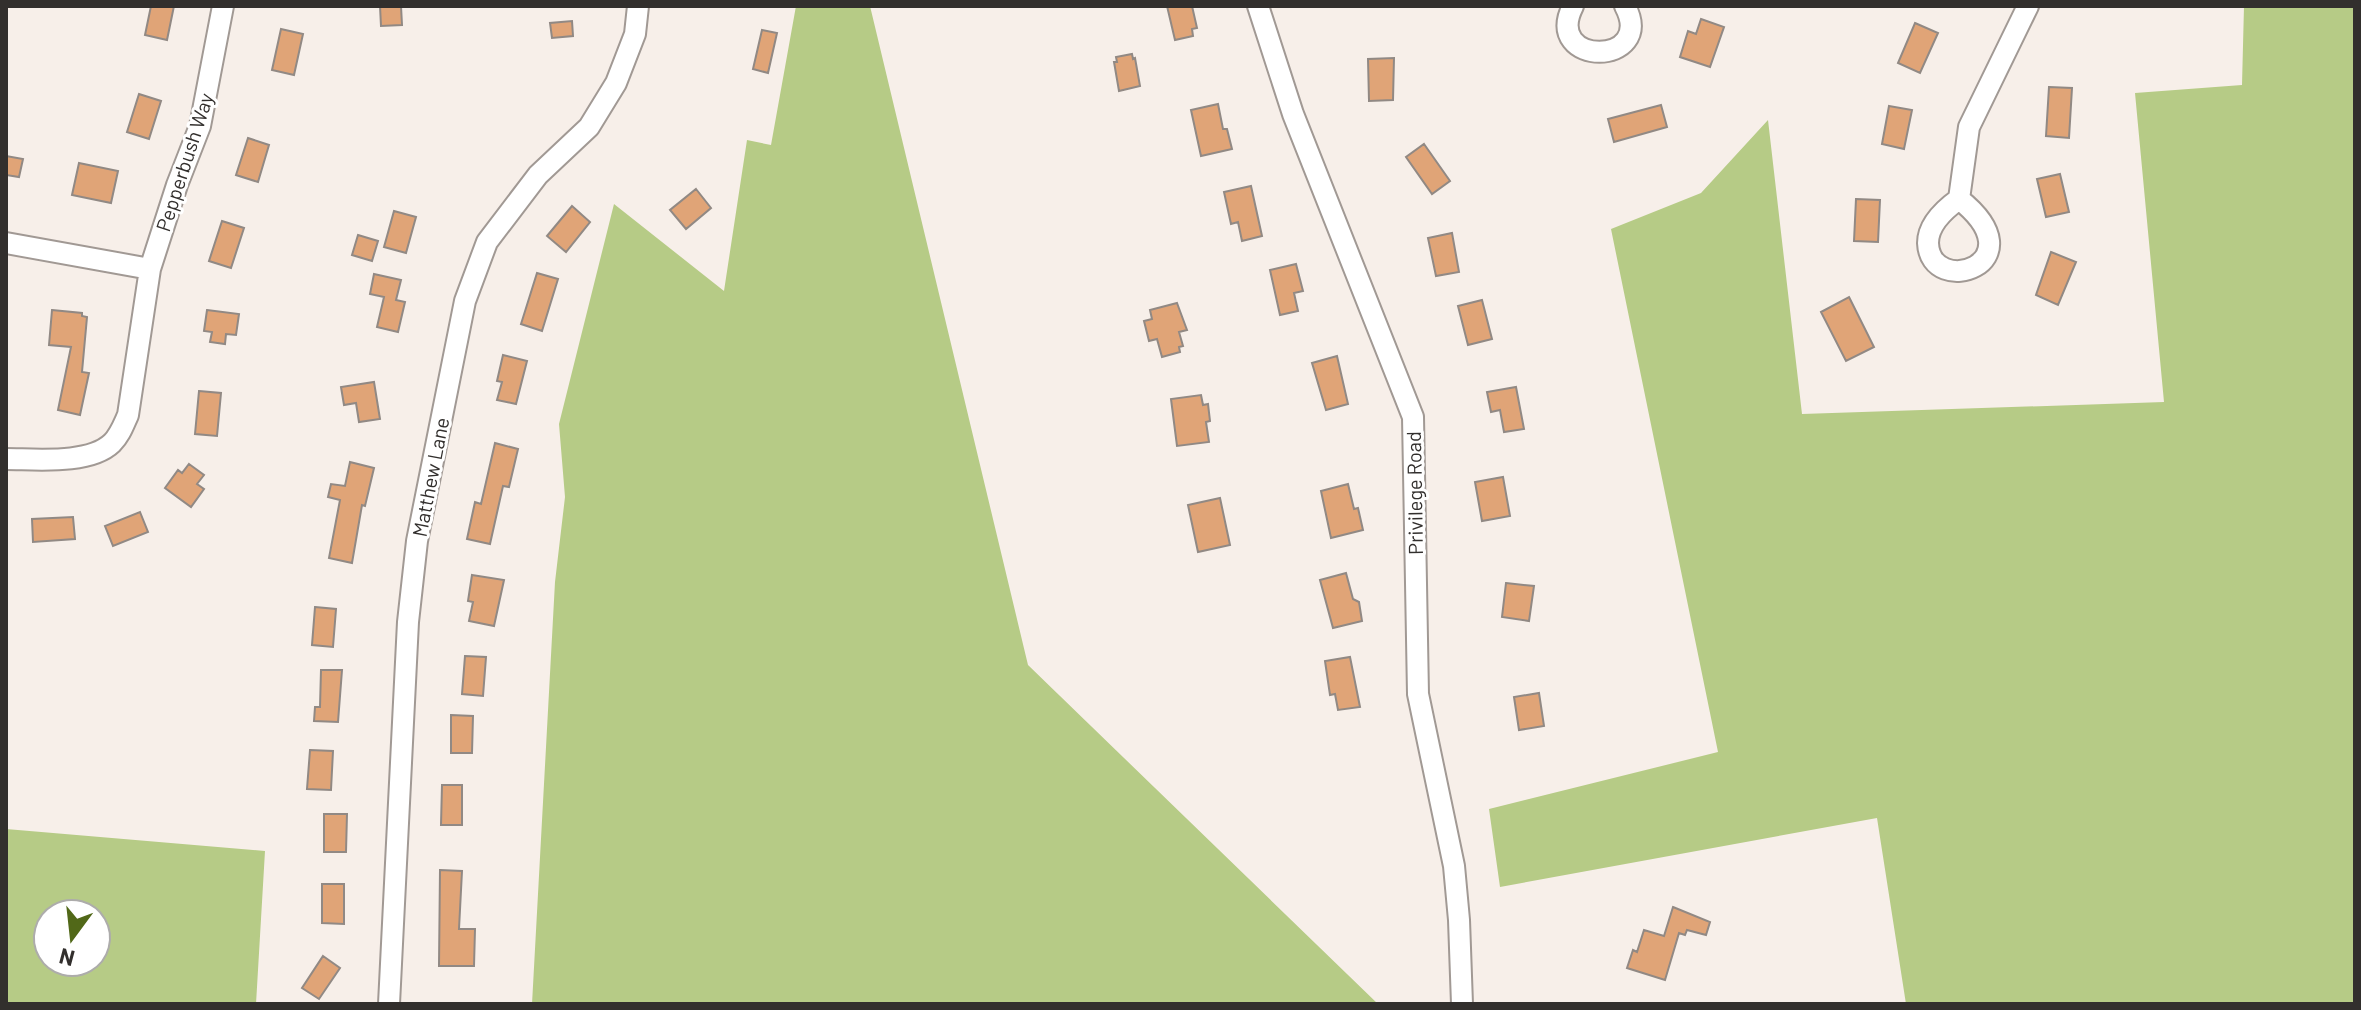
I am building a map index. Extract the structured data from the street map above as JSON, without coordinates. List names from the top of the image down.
{
  "streets": {
    "street": ["Pepperbush Way", "Matthew Lane", "Privilege Road"]
  },
  "north": "bottom"
}
